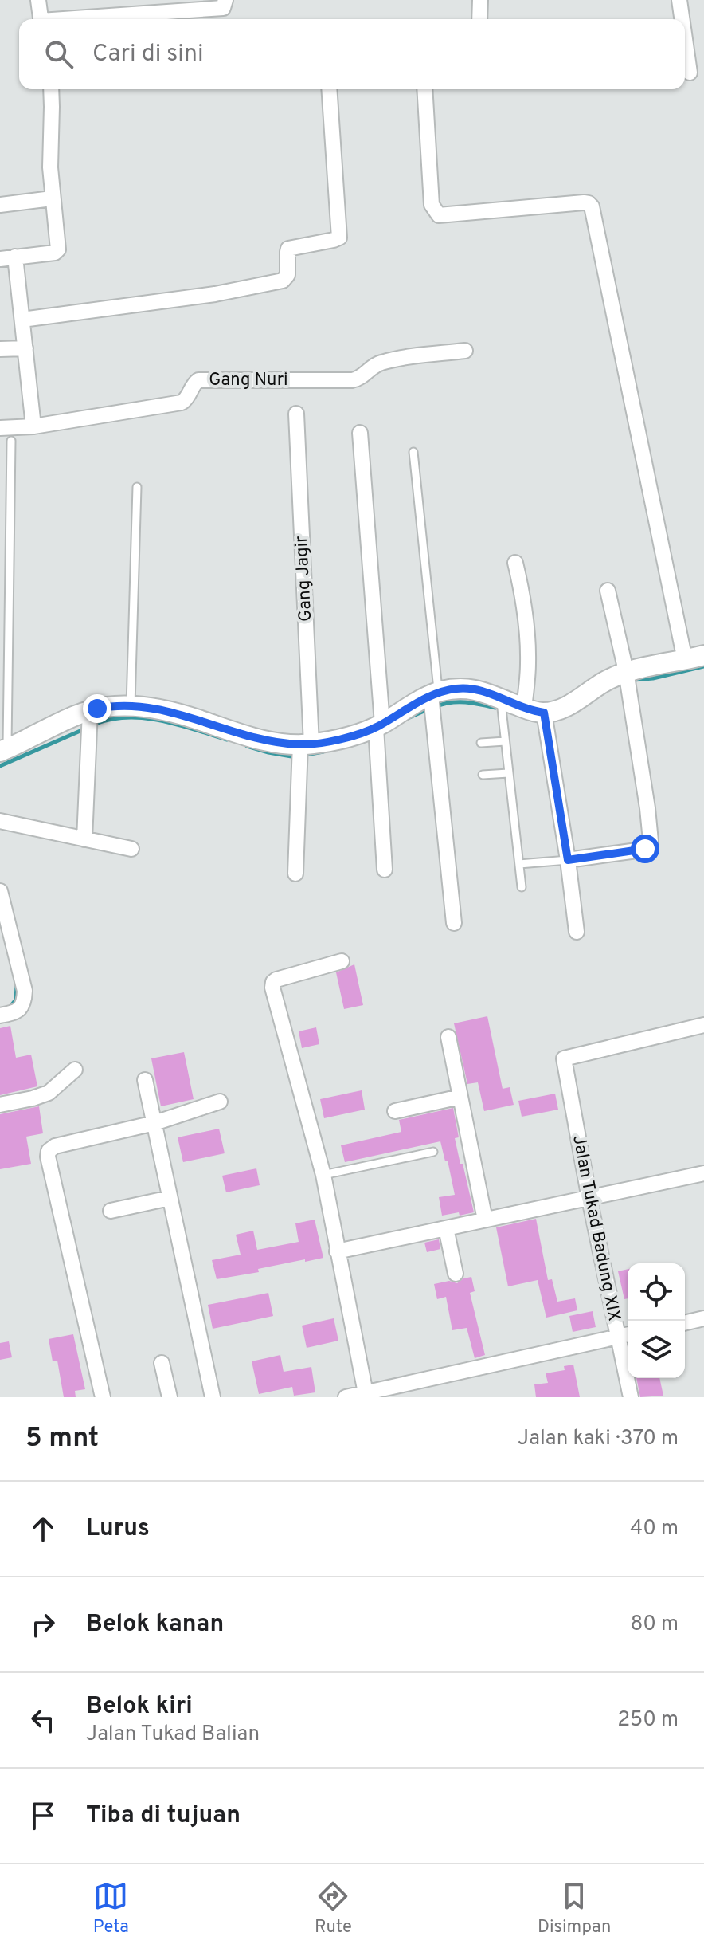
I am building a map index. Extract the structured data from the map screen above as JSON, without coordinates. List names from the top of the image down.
{
  "streets": {
    "street": ["Gang Nuri", "Gang Jagir", "Jalan Tukad Badung XIX"]
  },
  "page": {
    "search": "Cari di sini",
    "heading": ["5 mnt", "Jalan kaki · 370 m"],
    "list": [
      ["Lurus", "40 m"],
      ["Belok kanan", "80 m"],
      ["Belok kiri", "Jalan Tukad Balian", "250 m"],
      "Tiba di tujuan"
    ],
    "nav": ["Peta", "Rute", "Disimpan"]
  }
}
